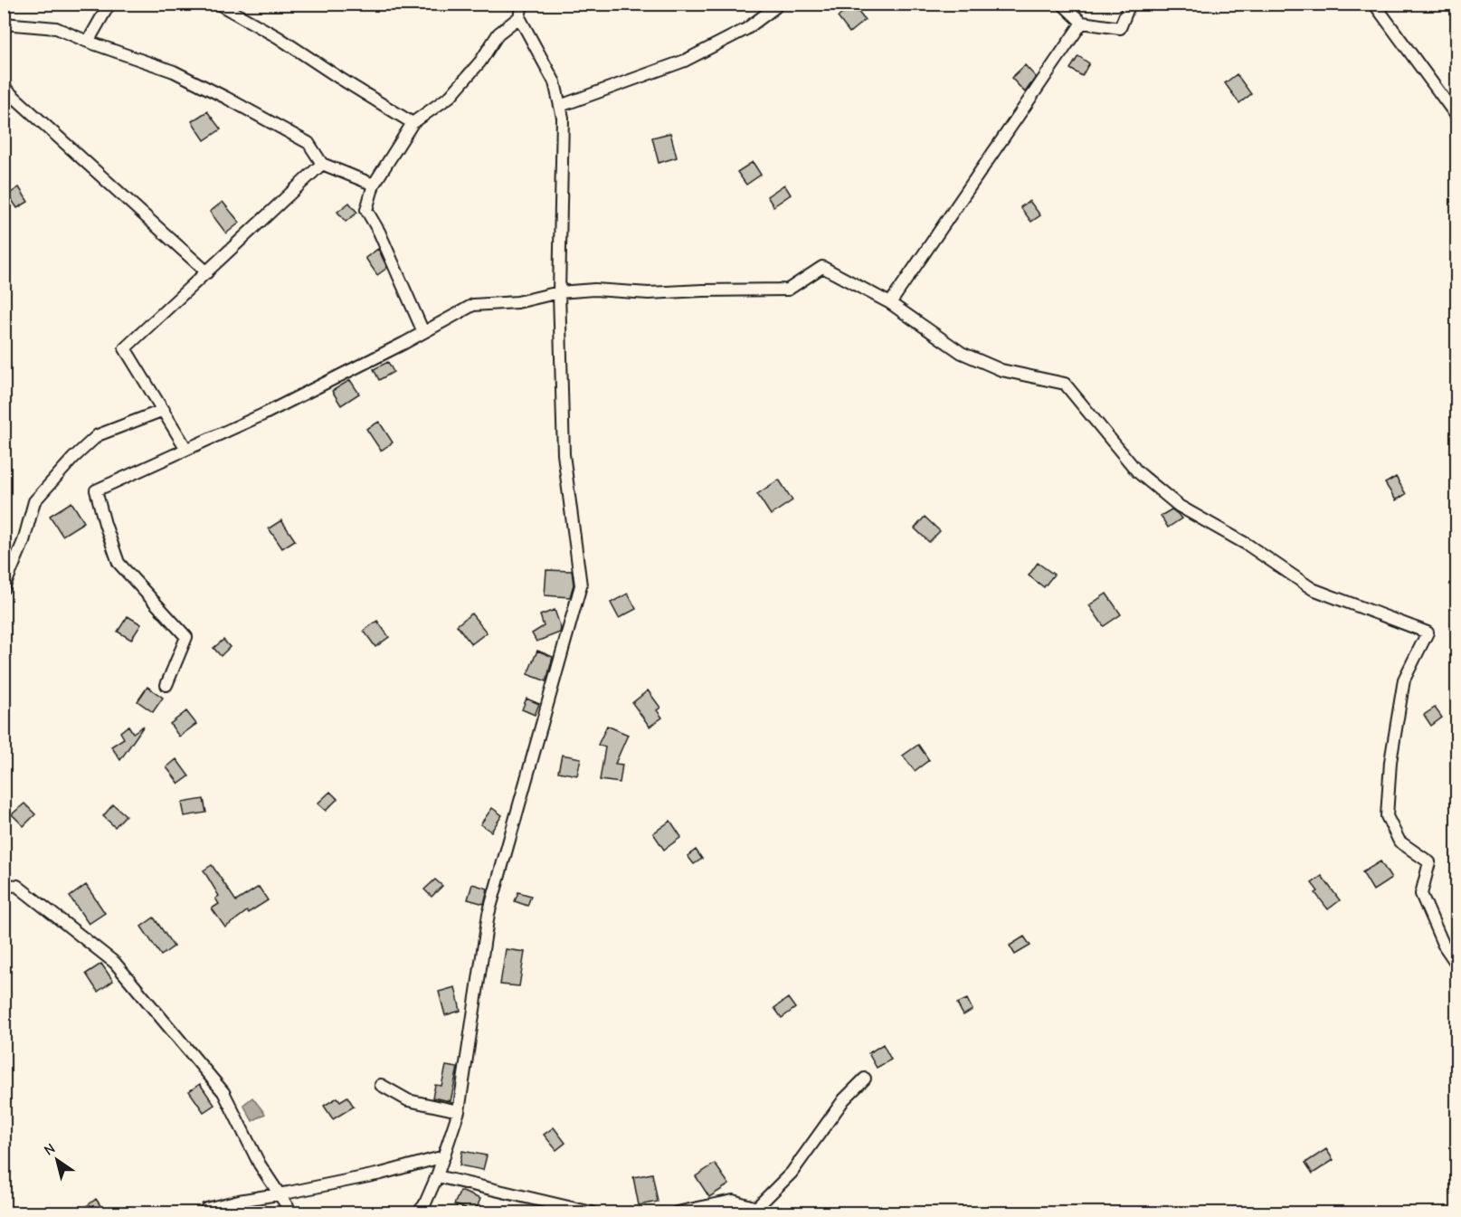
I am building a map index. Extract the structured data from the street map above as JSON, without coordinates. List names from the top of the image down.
{
  "north": "top left"
}
